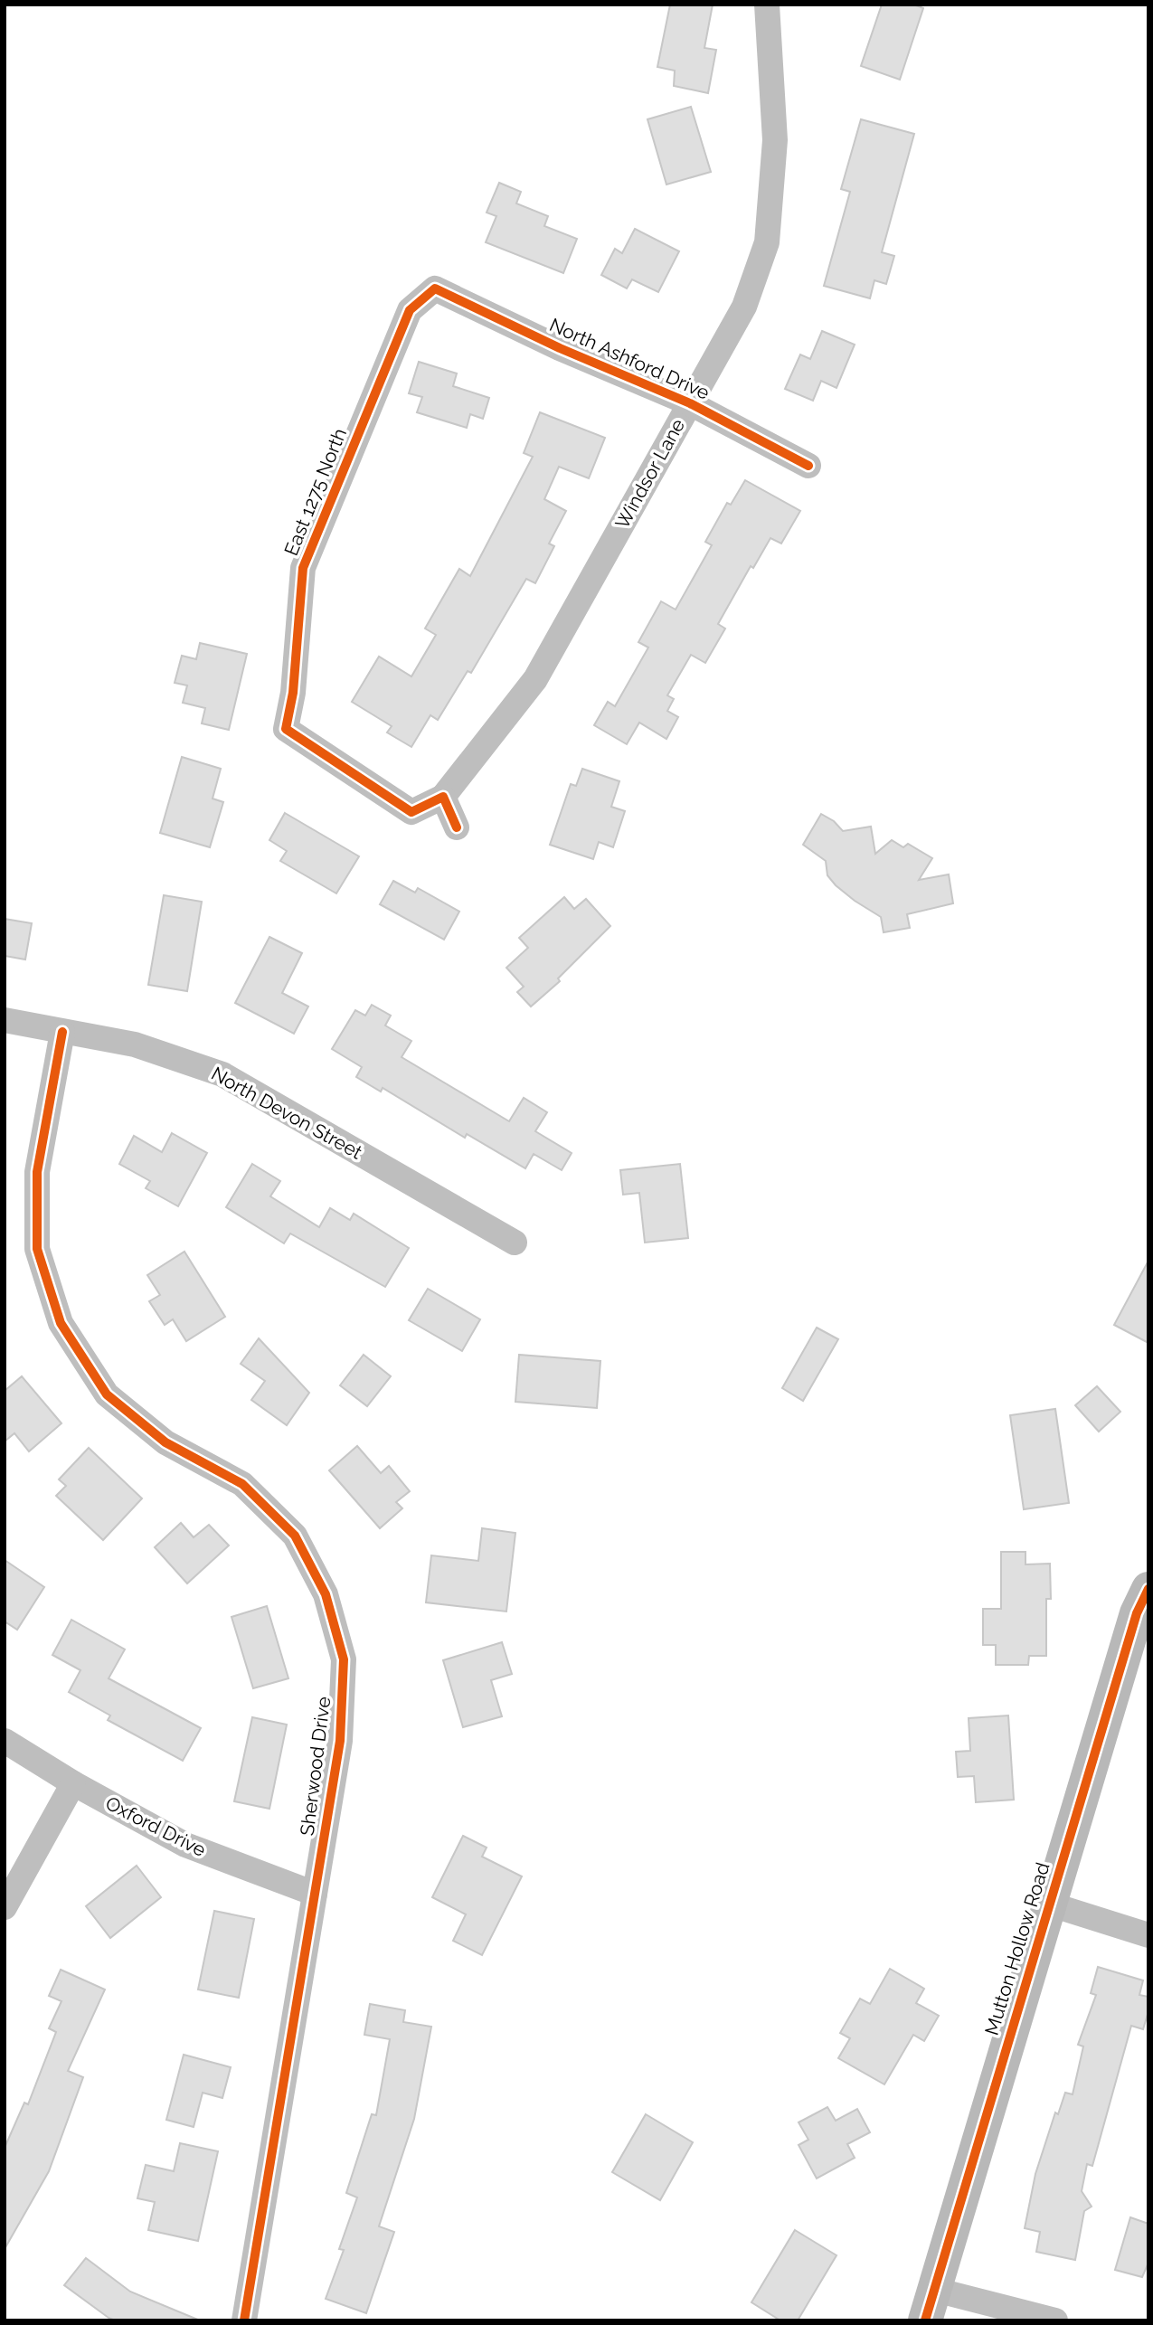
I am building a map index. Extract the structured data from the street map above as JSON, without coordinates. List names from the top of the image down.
{
  "streets": {
    "street": [
      "North Ashford Drive",
      "Windsor Lane",
      "East 1275 North",
      "North Devon Street",
      "Sherwood Drive",
      "Oxford Drive",
      "Mutton Hollow Road"
    ]
  },
  "crossings": [
    ["North Ashford Drive", "Windsor Lane"],
    ["North Ashford Drive", "East 1275 North"],
    ["Windsor Lane", "East 1275 North"],
    ["North Devon Street", "Sherwood Drive"],
    ["Sherwood Drive", "Oxford Drive"]
  ]
}
